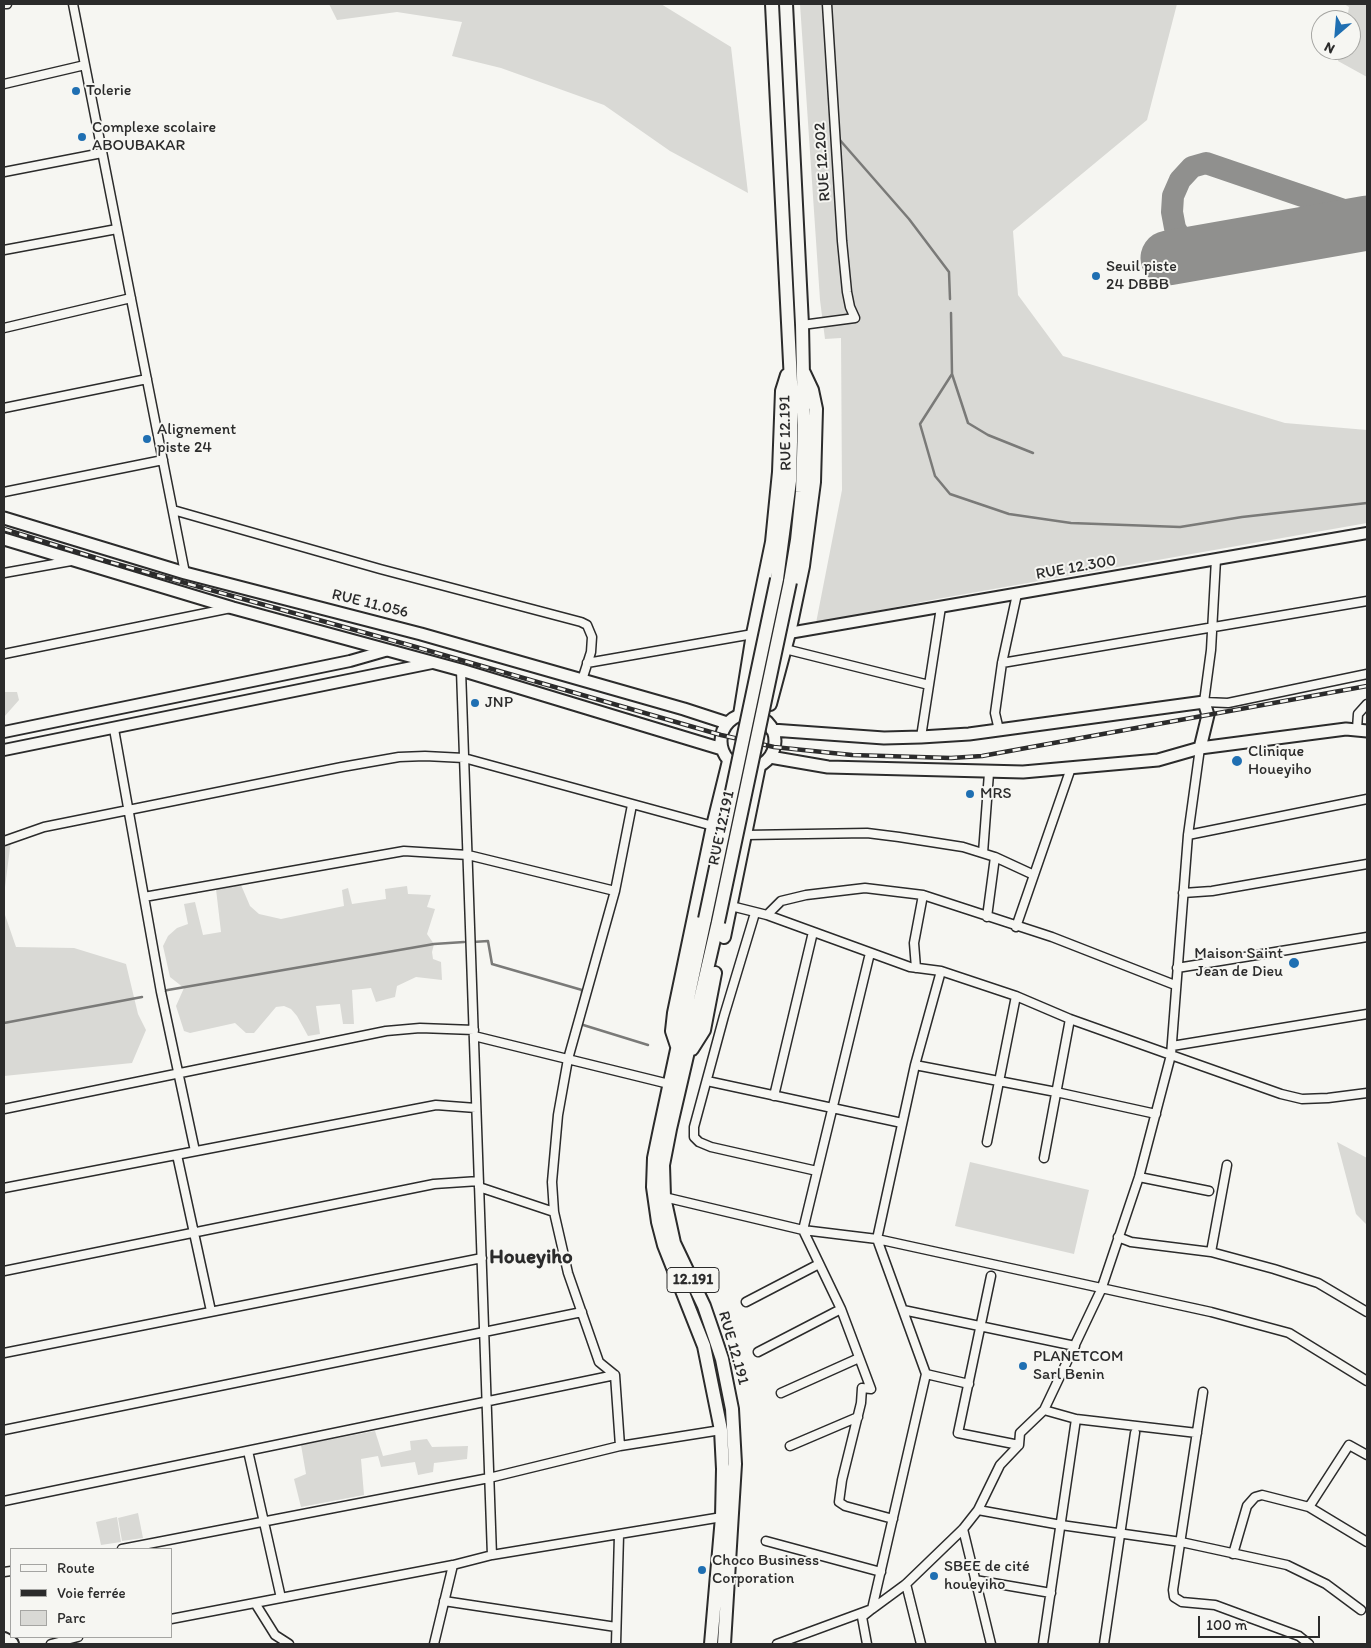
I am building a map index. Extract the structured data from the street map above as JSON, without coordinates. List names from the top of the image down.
{
  "streets": {
    "main road": ["RUE 12.191", "RUE 11.056", "12.191"],
    "street": ["RUE 12.202", "RUE 12.300"]
  },
  "crossings": [
    ["RUE 12.202", "RUE 12.191"]
  ],
  "districts": ["Houeyiho"],
  "places": [
    "Tolerie",
    "Complexe scolaire ABOUBAKAR",
    "Seuil piste 24 DBBB",
    "Alignement piste 24",
    "JNP",
    "Clinique Houeyiho",
    "MRS",
    "Maison Saint Jean de Dieu",
    "PLANETCOM Sarl Benin",
    "Choco Business Corporation",
    "SBEE de cité houeyiho"
  ],
  "legend": ["Route", "Voie ferrée", "Parc"],
  "scale_bar": "100 m",
  "north": "bottom left"
}
